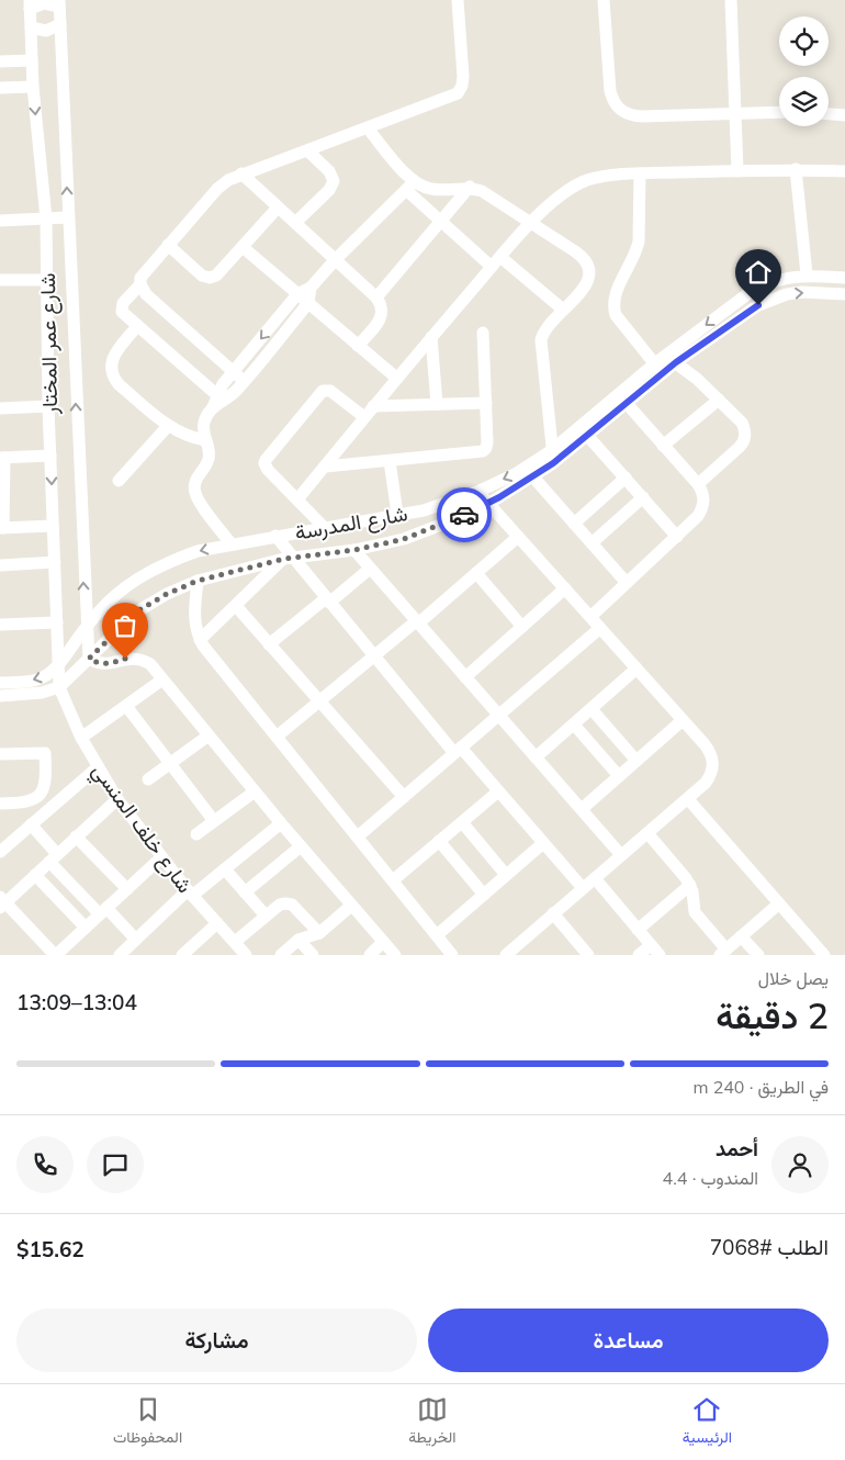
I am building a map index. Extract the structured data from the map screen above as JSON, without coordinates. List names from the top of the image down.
{
  "streets": {
    "street": ["شارع عمر المختار", "شارع المدرسة", "شارع خلف المنسي"]
  },
  "crossings": [
    ["شارع عمر المختار", "شارع المدرسة"],
    ["شارع عمر المختار", "شارع خلف المنسي"],
    ["شارع المدرسة", "شارع خلف المنسي"]
  ],
  "page": {
    "heading": ["2 دقيقة", "يصل خلال", "13:04–13:09"],
    "panel": [
      "أحمد",
      "المندوب · 4.4",
      "الطلب #7068",
      "$15.62"
    ],
    "bar": "في الطريق · 240 m",
    "buttons": ["مساعدة", "مشاركة"],
    "tabs": ["الرئيسية", "الخريطة", "المحفوظات"]
  }
}
